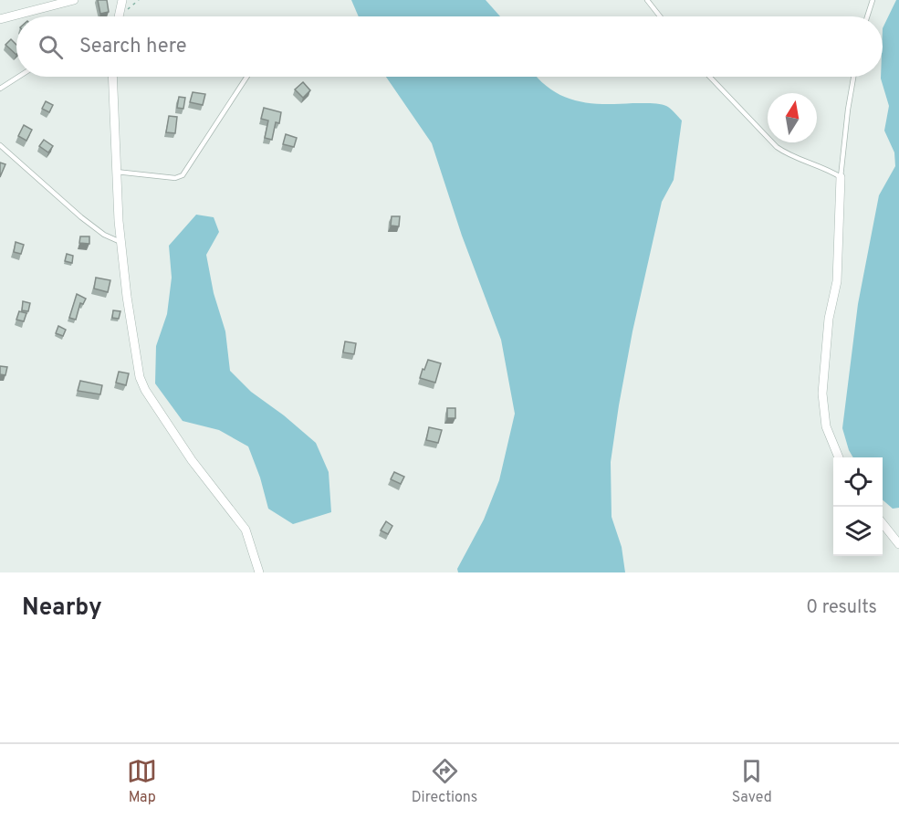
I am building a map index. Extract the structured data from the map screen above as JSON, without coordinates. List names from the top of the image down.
{
  "north": "top",
  "page": {
    "search": "Search here",
    "heading": ["Nearby", "0 results"],
    "nav": ["Map", "Directions", "Saved"]
  }
}
